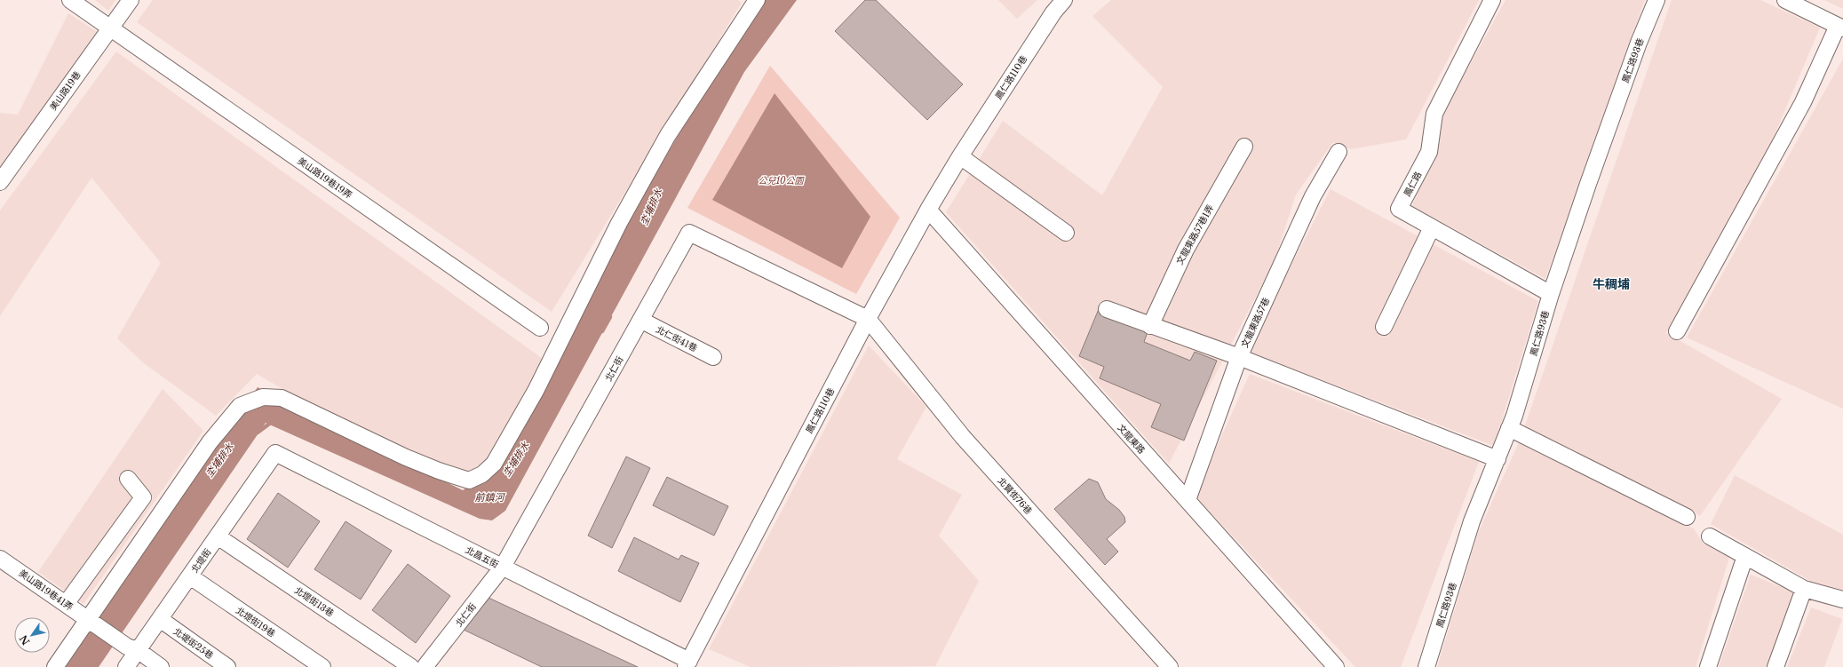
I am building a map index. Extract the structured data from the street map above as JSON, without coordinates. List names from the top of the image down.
{
  "streets": {
    "street": [
      "鳳仁路93巷",
      "鳳仁路110巷",
      "美山路19巷",
      "美山路19巷19弄",
      "鳳仁路",
      "文龍東路57巷1弄",
      "文龍東路57巷",
      "北仁街41巷",
      "北仁街",
      "文龍東路",
      "北賢街76巷",
      "北昌五街",
      "北堤街",
      "美山路19巷41弄",
      "北堤街13巷",
      "北堤街19巷",
      "北堤街25巷"
    ]
  },
  "crossings": [
    ["鳳仁路93巷", "鳳仁路"],
    ["鳳仁路110巷", "北仁街"],
    ["鳳仁路110巷", "文龍東路"],
    ["鳳仁路110巷", "北賢街76巷"],
    ["鳳仁路110巷", "北昌五街"],
    ["美山路19巷", "美山路19巷19弄"],
    ["文龍東路57巷", "文龍東路"],
    ["北仁街41巷", "北仁街"],
    ["北仁街", "北賢街76巷"],
    ["北仁街", "北昌五街"],
    ["北昌五街", "北堤街"],
    ["北堤街", "美山路19巷41弄"],
    ["北堤街", "北堤街13巷"],
    ["北堤街", "北堤街19巷"],
    ["北堤街", "北堤街25巷"]
  ],
  "districts": ["牛稠埔"],
  "water": ["坔埔排水", "前鎮河"],
  "parks": ["公兒10公園"],
  "north": "bottom left"
}
